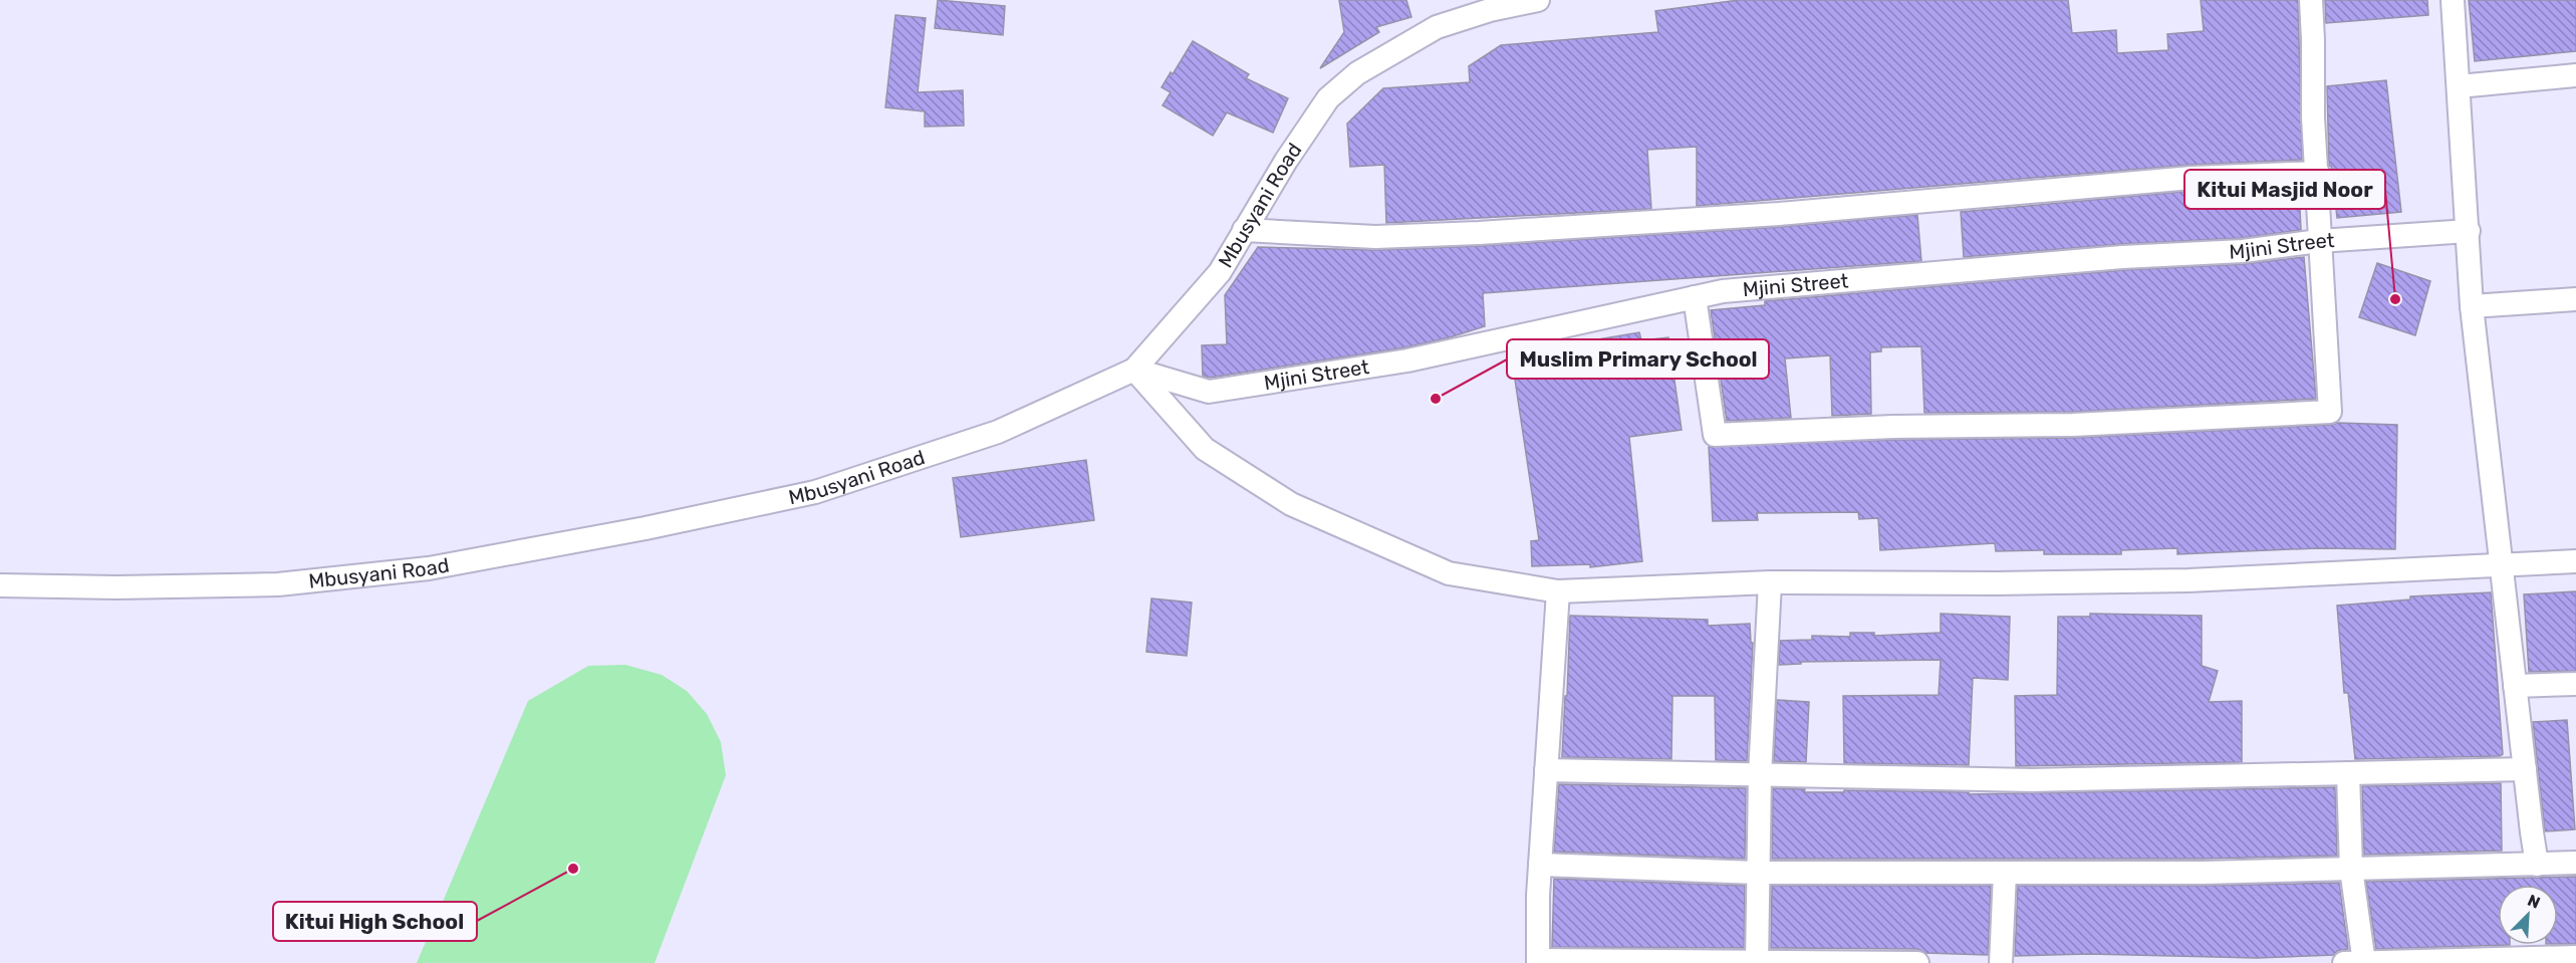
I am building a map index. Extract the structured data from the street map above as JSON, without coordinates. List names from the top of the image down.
{
  "streets": {
    "street": ["Mbusyani Road", "Mjini Street"]
  },
  "crossings": [
    ["Mbusyani Road", "Mjini Street"]
  ],
  "places": ["Kitui Masjid Noor", "Muslim Primary School", "Kitui High School"],
  "north": "top right"
}
